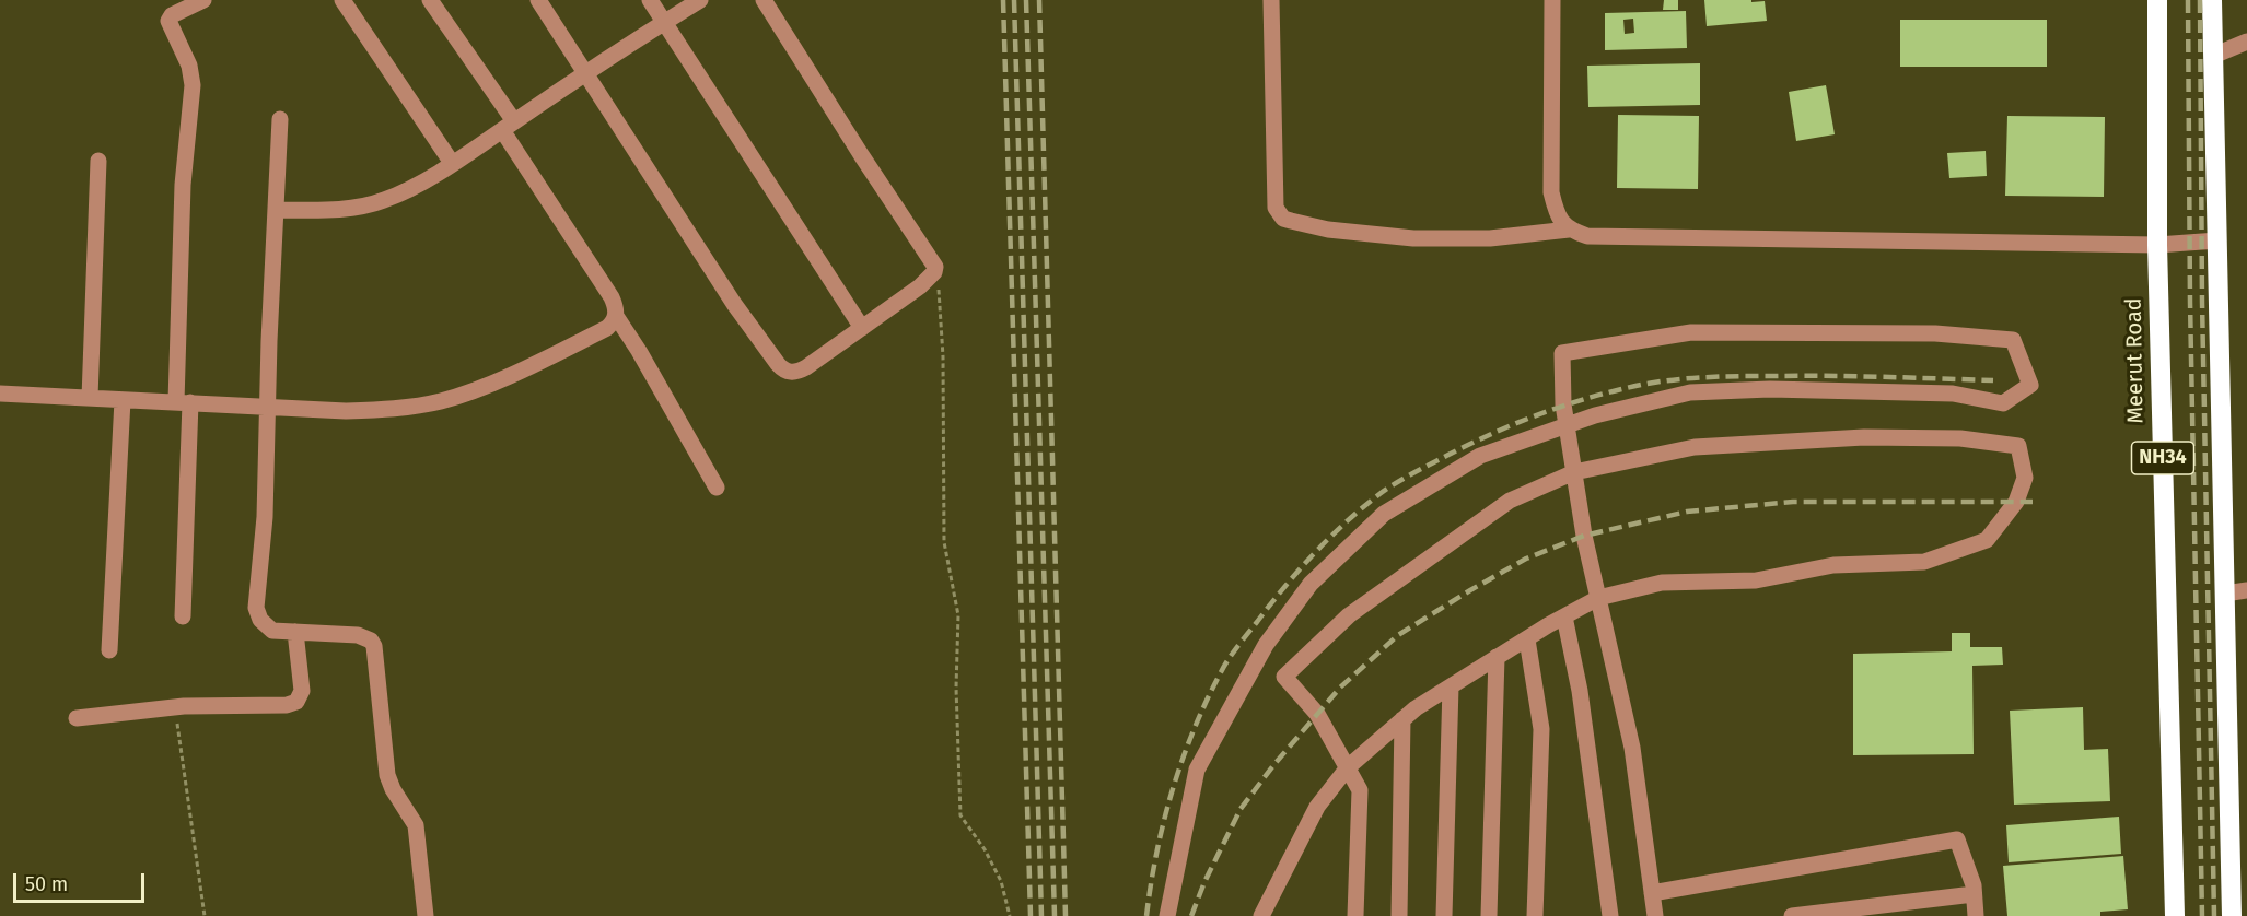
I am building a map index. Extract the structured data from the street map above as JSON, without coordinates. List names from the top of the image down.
{
  "streets": {
    "highway": ["Meerut Road", "NH34"]
  },
  "scale_bar": "50 m"
}
